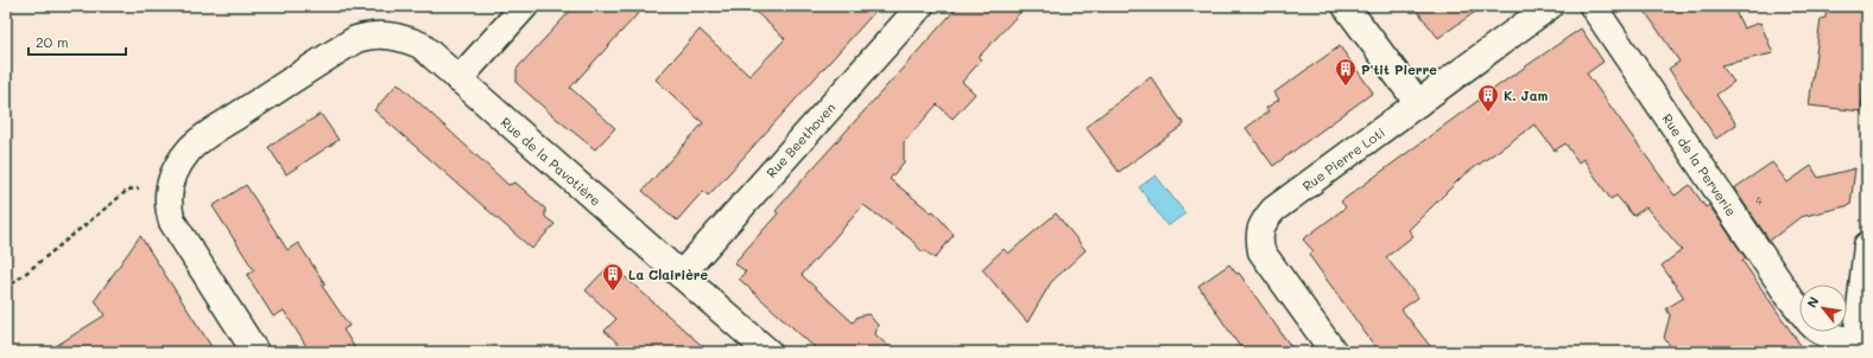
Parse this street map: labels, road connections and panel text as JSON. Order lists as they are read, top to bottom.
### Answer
{
  "streets": {
    "street": [
      "Rue Beethoven",
      "Rue Pierre Loti",
      "Rue de la Pavotière",
      "Rue de la Perverie"
    ]
  },
  "crossings": [
    ["Rue Beethoven", "Rue de la Pavotière"]
  ],
  "places": {
    "building": ["P'tit Pierre", "K. Jam", "La Clairière"]
  },
  "house_numbers": ["4"],
  "scale_bar": "20 m",
  "north": "top left"
}
